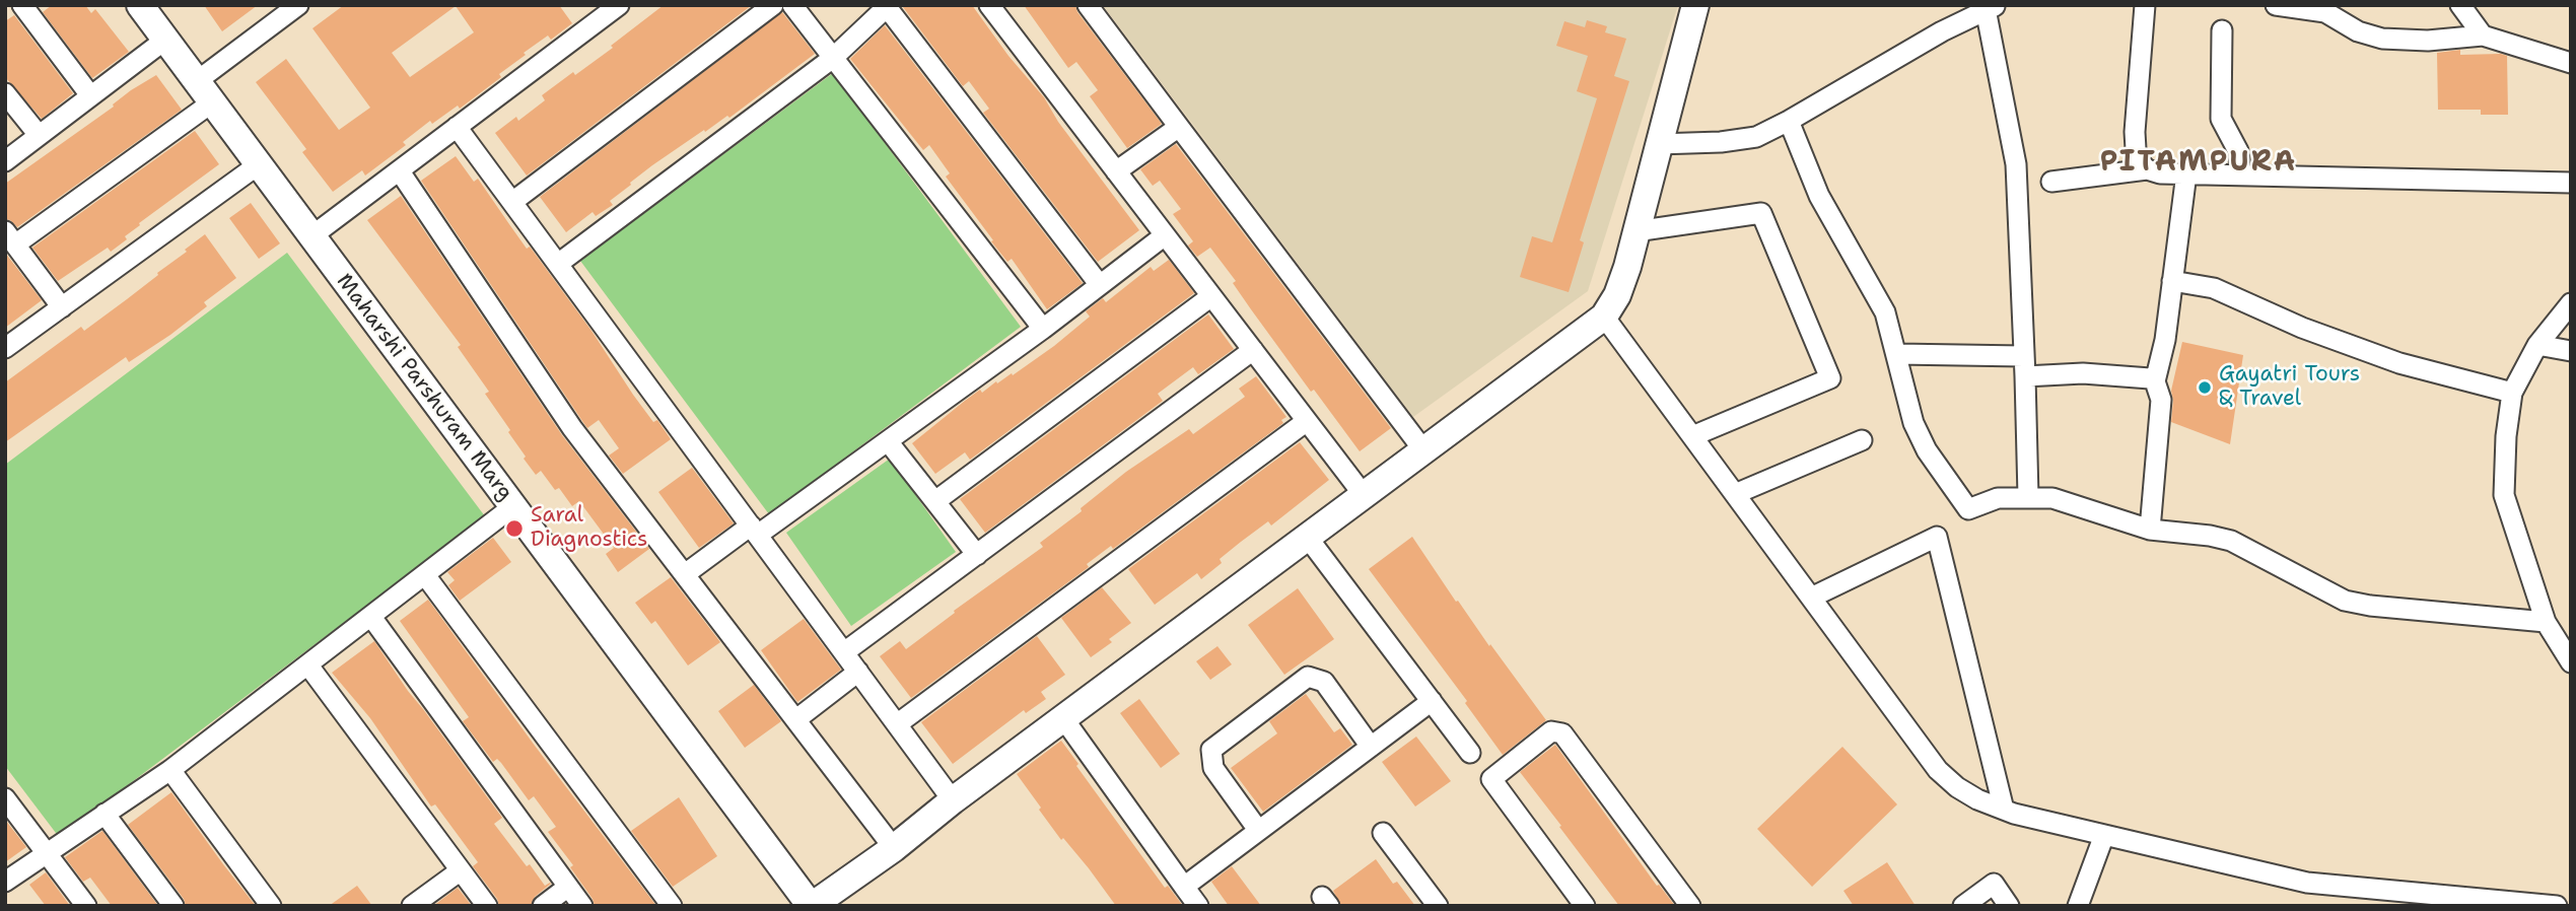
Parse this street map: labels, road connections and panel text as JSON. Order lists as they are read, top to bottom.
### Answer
{
  "streets": {
    "street": ["Maharshi Parshuram Marg"]
  },
  "districts": ["PITAMPURA"],
  "places": ["Gayatri Tours & Travel", "Saral Diagnostics"]
}
